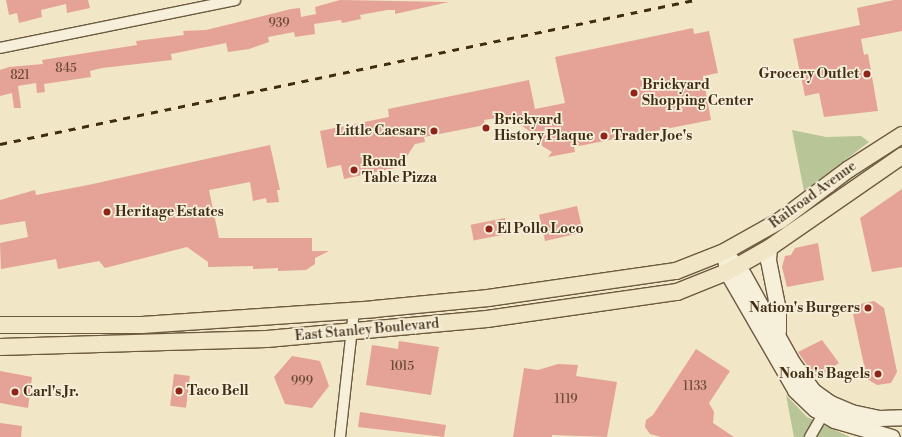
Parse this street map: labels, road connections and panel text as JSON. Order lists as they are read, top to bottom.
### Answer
{
  "streets": {
    "main road": ["Railroad Avenue", "East Stanley Boulevard"]
  },
  "crossings": [
    ["Railroad Avenue", "East Stanley Boulevard"]
  ],
  "places": [
    "Grocery Outlet",
    "Brickyard Shopping Center",
    "Brickyard History Plaque",
    "Little Caesars",
    "Trader Joe's",
    "Round Table Pizza",
    "Heritage Estates",
    "El Pollo Loco",
    "Nation's Burgers",
    "Noah's Bagels",
    "Taco Bell",
    "Carl's Jr."
  ],
  "house_numbers": [
    "939",
    "845",
    "821",
    "1015",
    "999",
    "1133",
    "1119"
  ]
}
